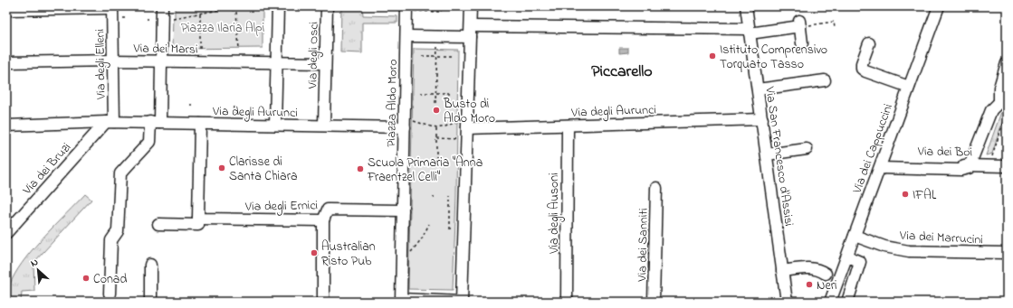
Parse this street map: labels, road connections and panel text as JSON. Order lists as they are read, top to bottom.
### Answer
{
  "streets": {
    "street": [
      "Via dei Marsi",
      "Via degli Osci",
      "Via degli Elleni",
      "Piazza Aldo Moro",
      "Via degli Aurunci",
      "Via dei Cappuccini",
      "Via dei Boi",
      "Via San Francesco d'Assisi",
      "Via dei Bruzi",
      "Via degli Ernici",
      "Via degli Ausoni",
      "Via dei Marrucini",
      "Via dei Sanniti"
    ]
  },
  "crossings": [
    ["Via dei Marsi", "Via degli Osci"],
    ["Via dei Marsi", "Via degli Elleni"],
    ["Via degli Osci", "Via degli Aurunci"],
    ["Via degli Elleni", "Via degli Aurunci"],
    ["Via degli Elleni", "Via dei Bruzi"],
    ["Piazza Aldo Moro", "Via degli Aurunci"],
    ["Piazza Aldo Moro", "Via degli Ernici"],
    ["Via degli Aurunci", "Via San Francesco d'Assisi"],
    ["Via degli Aurunci", "Via dei Bruzi"],
    ["Via degli Aurunci", "Via degli Ausoni"],
    ["Via dei Cappuccini", "Via dei Boi"],
    ["Via dei Cappuccini", "Via dei Marrucini"]
  ],
  "districts": ["Piccarello"],
  "parks": ["Piazza Ilaria Alpi"],
  "places": [
    "Istituto Comprensivo Torquato Tasso",
    "Busto di Aldo Moro",
    "Clarisse di Santa Chiara",
    "Scuola Primaria \"Anna Fraentzel Celli\"",
    "IFAL",
    "Australian Risto Pub",
    "Conad",
    "Neri"
  ],
  "north": "top left"
}
